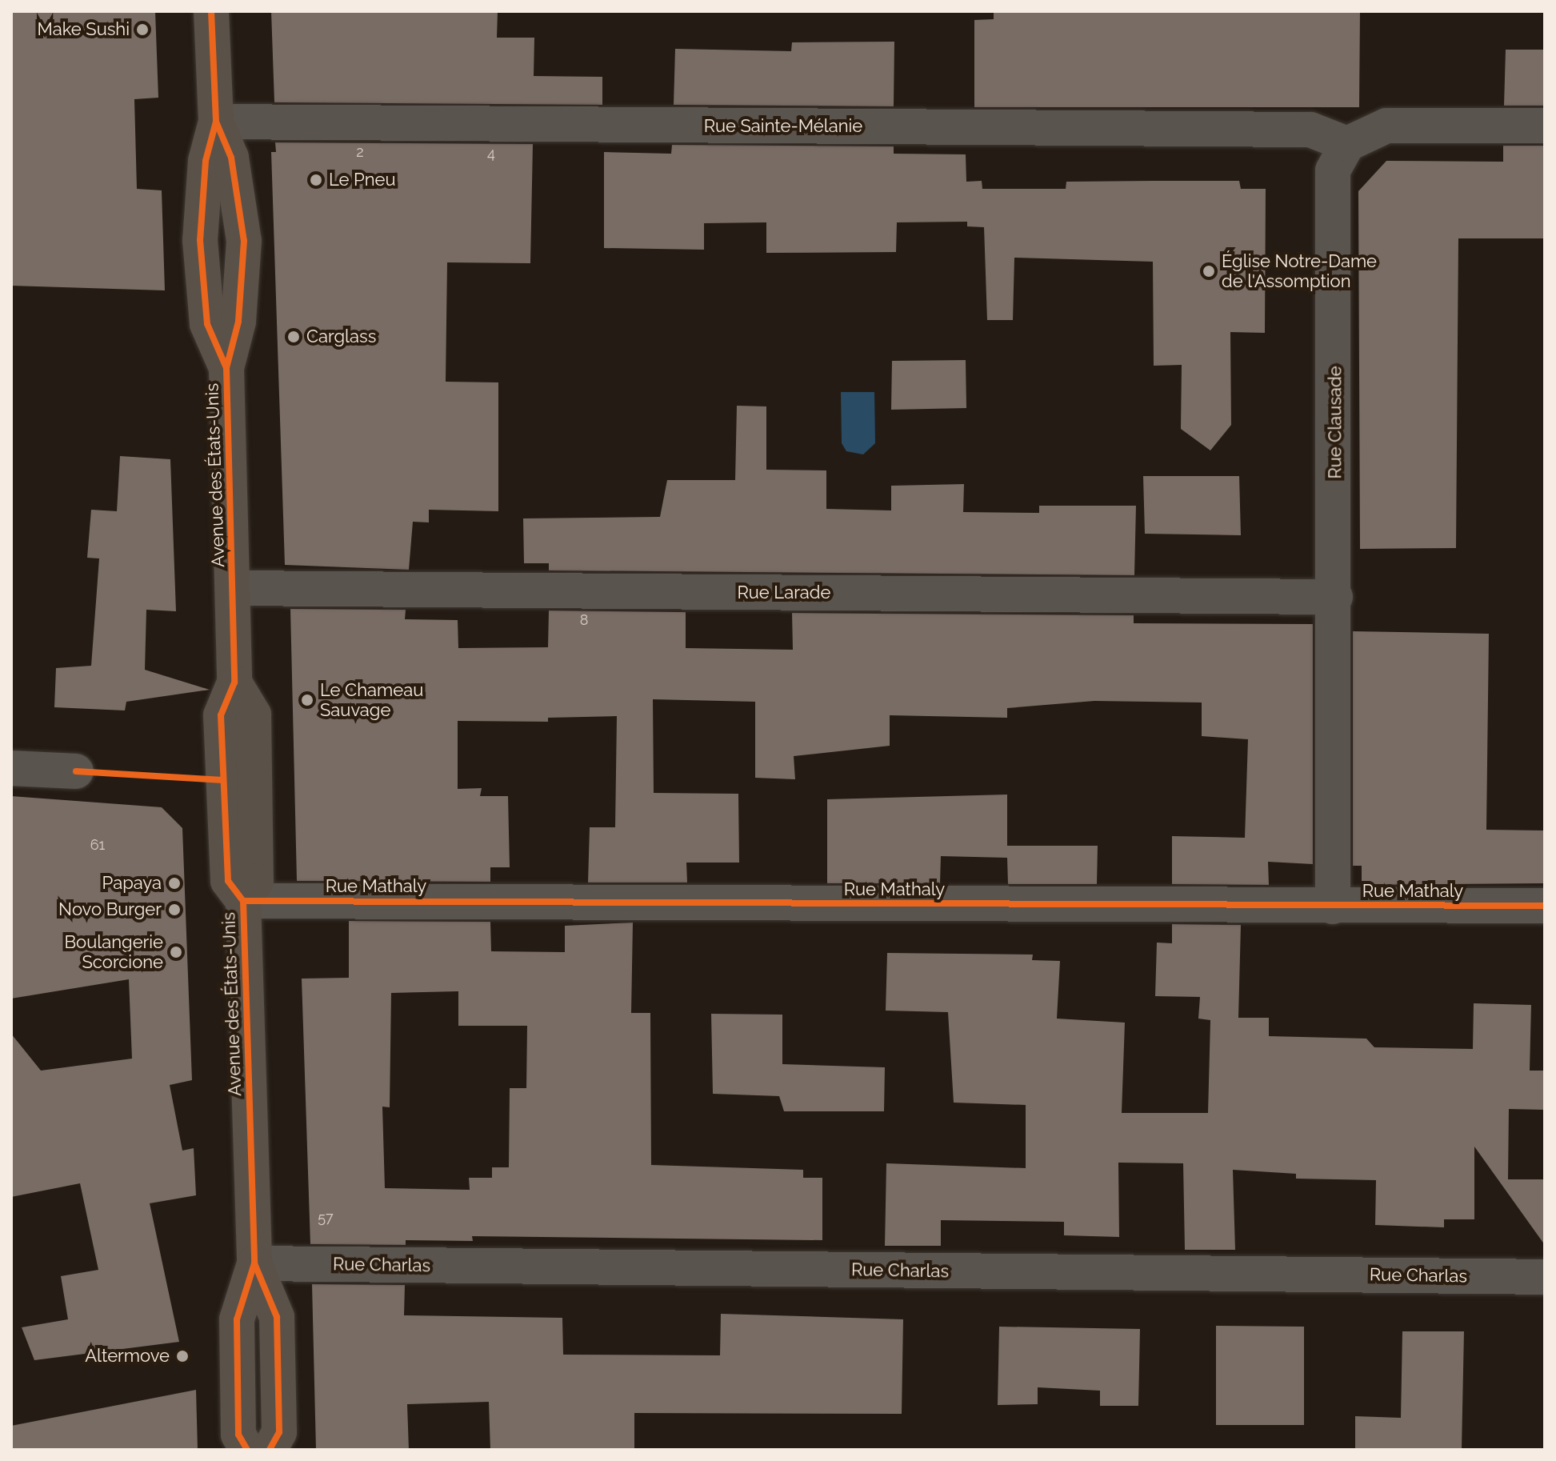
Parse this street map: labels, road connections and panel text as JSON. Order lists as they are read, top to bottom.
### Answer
{
  "streets": {
    "main road": ["Avenue des États-Unis"],
    "street": [
      "Rue Sainte-Mélanie",
      "Rue Clausade",
      "Rue Larade",
      "Rue Mathaly",
      "Rue Charlas"
    ]
  },
  "crossings": [
    ["Rue Sainte-Mélanie", "Rue Clausade"],
    ["Rue Sainte-Mélanie", "Avenue des États-Unis"],
    ["Rue Clausade", "Rue Larade"],
    ["Rue Clausade", "Rue Mathaly"],
    ["Avenue des États-Unis", "Rue Larade"],
    ["Avenue des États-Unis", "Rue Mathaly"],
    ["Avenue des États-Unis", "Rue Charlas"]
  ],
  "places": [
    "Make Sushi",
    "Le Pneu",
    "Église Notre-Dame de l'Assomption",
    "Carglass",
    "Le Chameau Sauvage",
    "Papaya",
    "Novo Burger",
    "Boulangerie Scorcione",
    "Altermove"
  ],
  "house_numbers": [
    "2",
    "4",
    "8",
    "61",
    "57"
  ]
}
